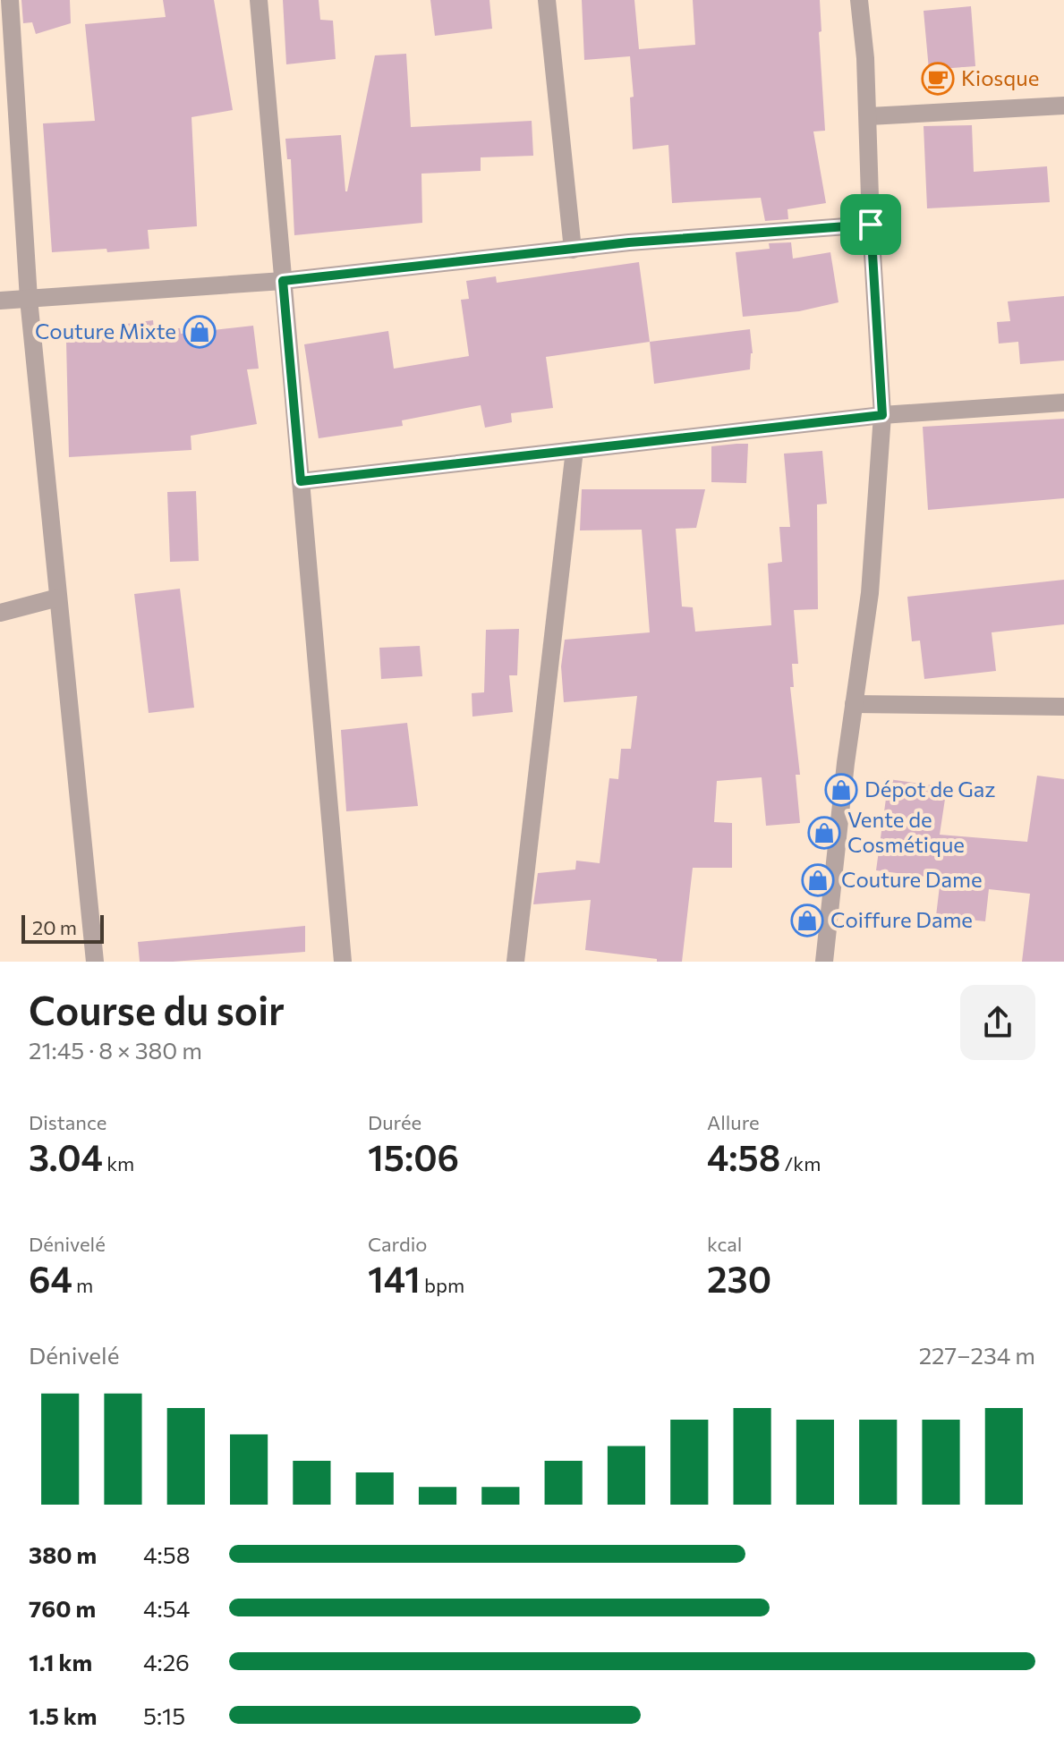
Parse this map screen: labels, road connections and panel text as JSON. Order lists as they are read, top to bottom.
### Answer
{
  "places": {
    "cafe": ["Kiosque"],
    "shop": [
      "Couture Mixte",
      "Dépot de Gaz",
      "Vente de Cosmétique",
      "Couture Dame",
      "Coiffure Dame"
    ]
  },
  "scale_bar": "20 m",
  "page": {
    "scale": "20 m",
    "heading": ["Course du soir", "21:45 · 8 × 380 m"],
    "stats": [
      ["Distance", "3.04 km"],
      ["Durée", "15:06"],
      ["Allure", "4:58 /km"],
      ["Dénivelé", "64 m"],
      ["Cardio", "141 bpm"],
      ["kcal", "230"]
    ],
    "chart": ["Dénivelé", "227–234 m"],
    "list": [
      {
        "name": "380 m",
        "note": "4:58"
      },
      {
        "name": "760 m",
        "note": "4:54"
      },
      {
        "name": "1.1 km",
        "note": "4:26"
      },
      {
        "name": "1.5 km",
        "note": "5:15"
      }
    ]
  }
}
